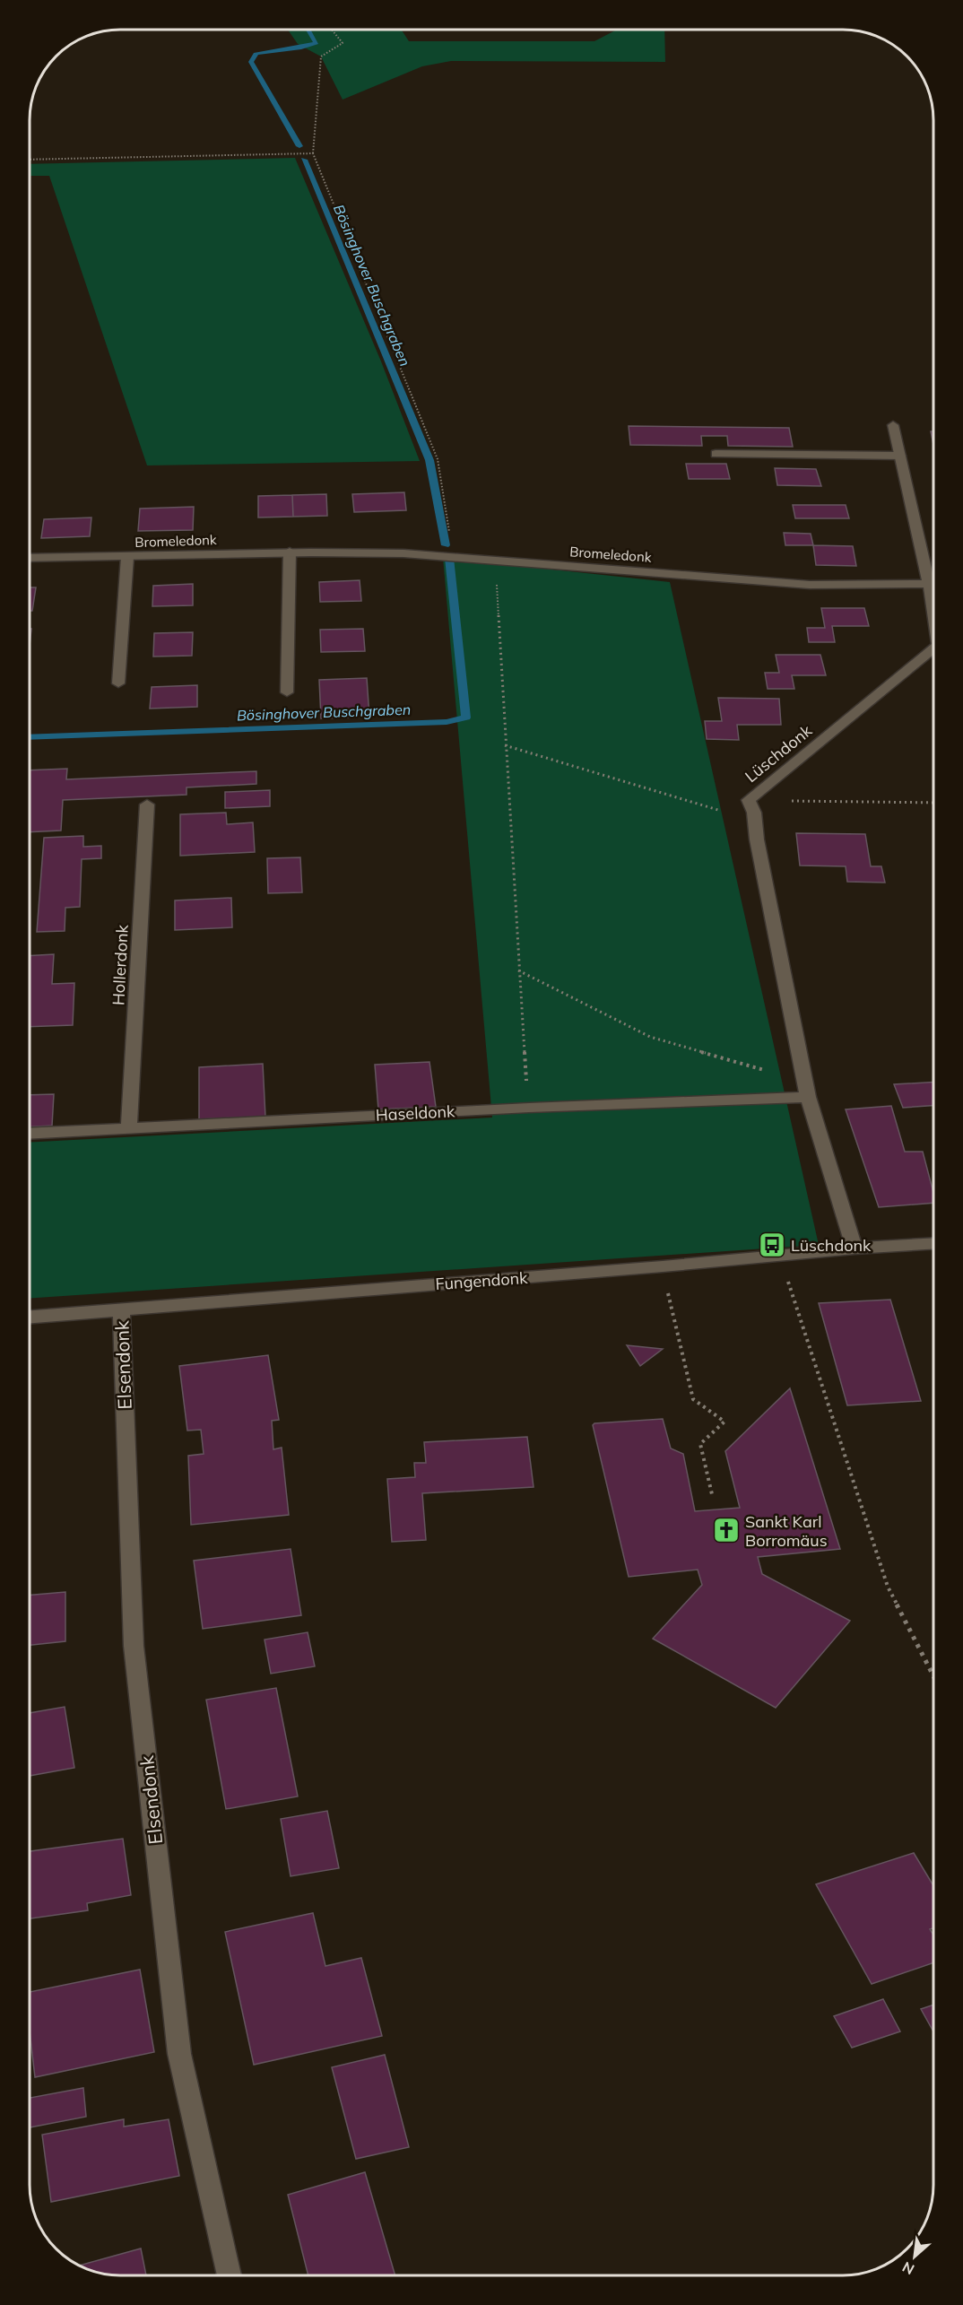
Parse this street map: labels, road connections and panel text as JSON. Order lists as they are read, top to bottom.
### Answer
{
  "streets": {
    "street": [
      "Bromeledonk",
      "Lüschdonk",
      "Hollerdonk",
      "Haseldonk",
      "Fungendonk",
      "Elsendonk"
    ]
  },
  "crossings": [
    ["Bromeledonk", "Lüschdonk"],
    ["Lüschdonk", "Haseldonk"],
    ["Lüschdonk", "Fungendonk"],
    ["Hollerdonk", "Haseldonk"],
    ["Fungendonk", "Elsendonk"]
  ],
  "water": ["Bösinghover Buschgraben"],
  "places": {
    "bus stop": ["Lüschdonk"],
    "church": ["Sankt Karl Borromäus"]
  },
  "north": "bottom left"
}
